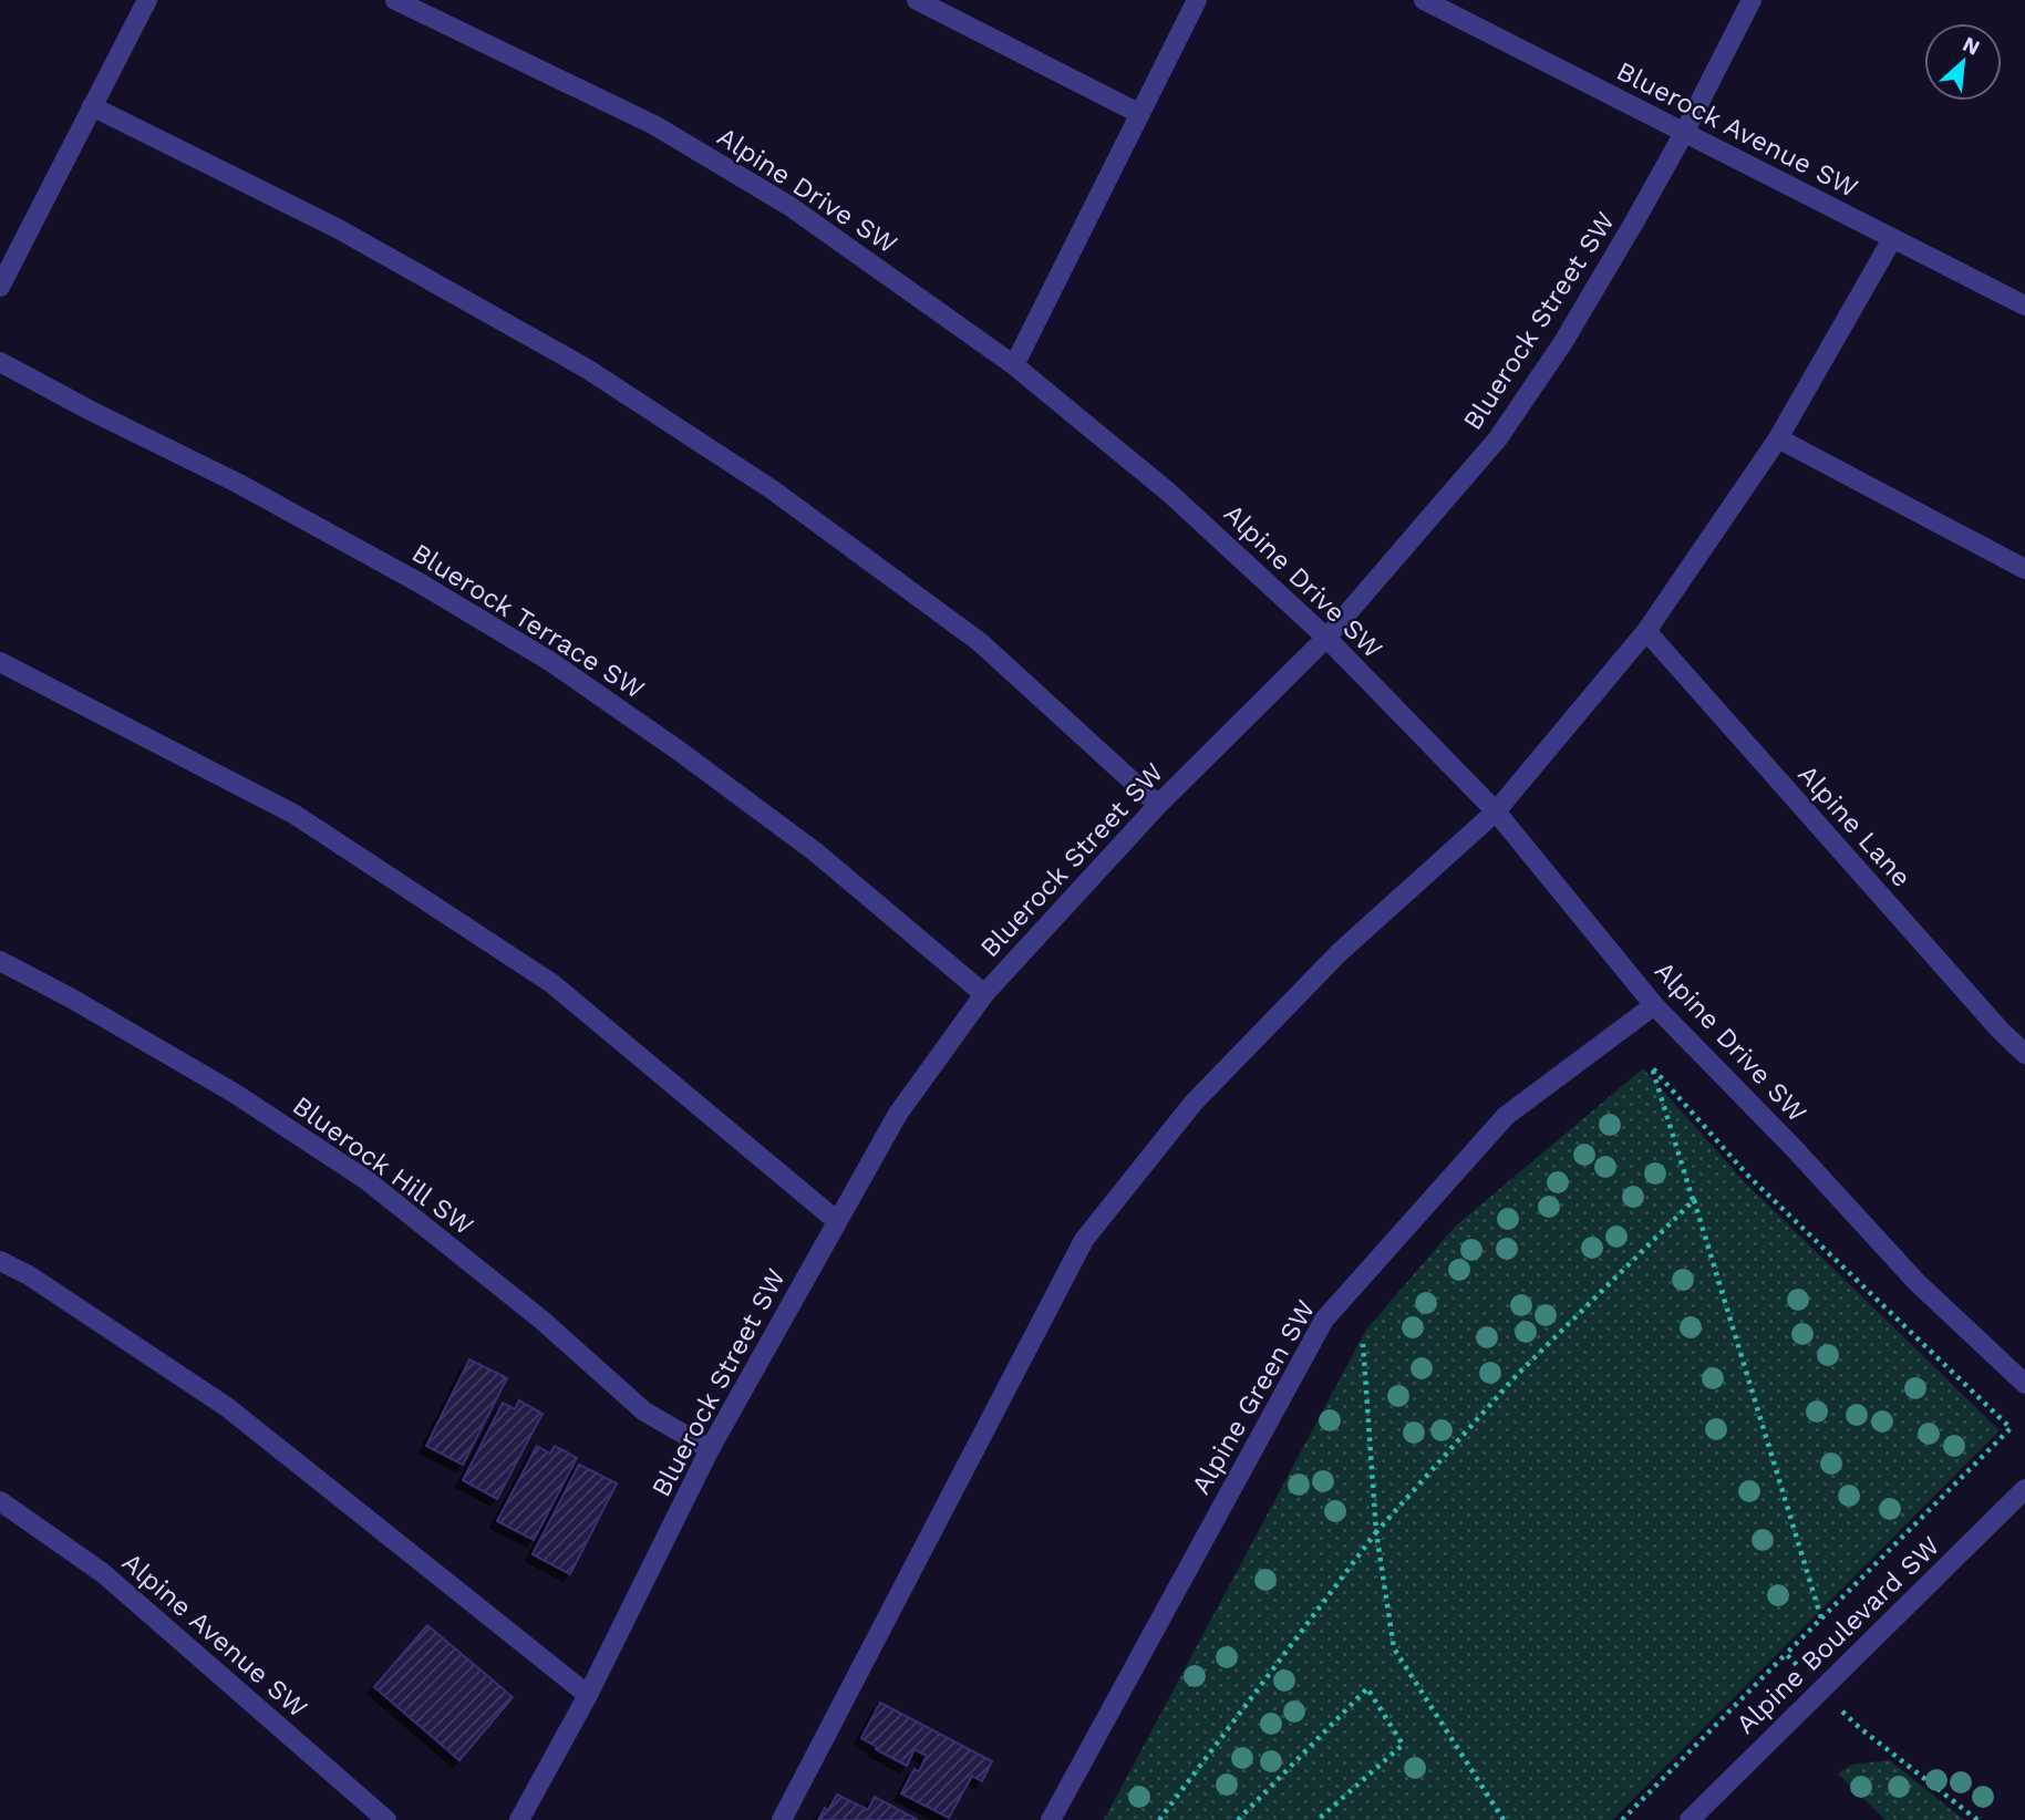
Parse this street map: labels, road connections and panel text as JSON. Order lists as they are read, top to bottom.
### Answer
{
  "streets": {
    "street": [
      "Bluerock Avenue SW",
      "Alpine Drive SW",
      "Bluerock Street SW",
      "Bluerock Terrace SW",
      "Alpine Lane",
      "Bluerock Hill SW",
      "Alpine Green SW",
      "Alpine Avenue SW",
      "Alpine Boulevard SW"
    ]
  },
  "crossings": [
    ["Bluerock Avenue SW", "Bluerock Street SW"],
    ["Alpine Drive SW", "Bluerock Street SW"],
    ["Alpine Drive SW", "Alpine Green SW"],
    ["Bluerock Street SW", "Bluerock Terrace SW"],
    ["Bluerock Street SW", "Bluerock Hill SW"]
  ],
  "north": "top right"
}
